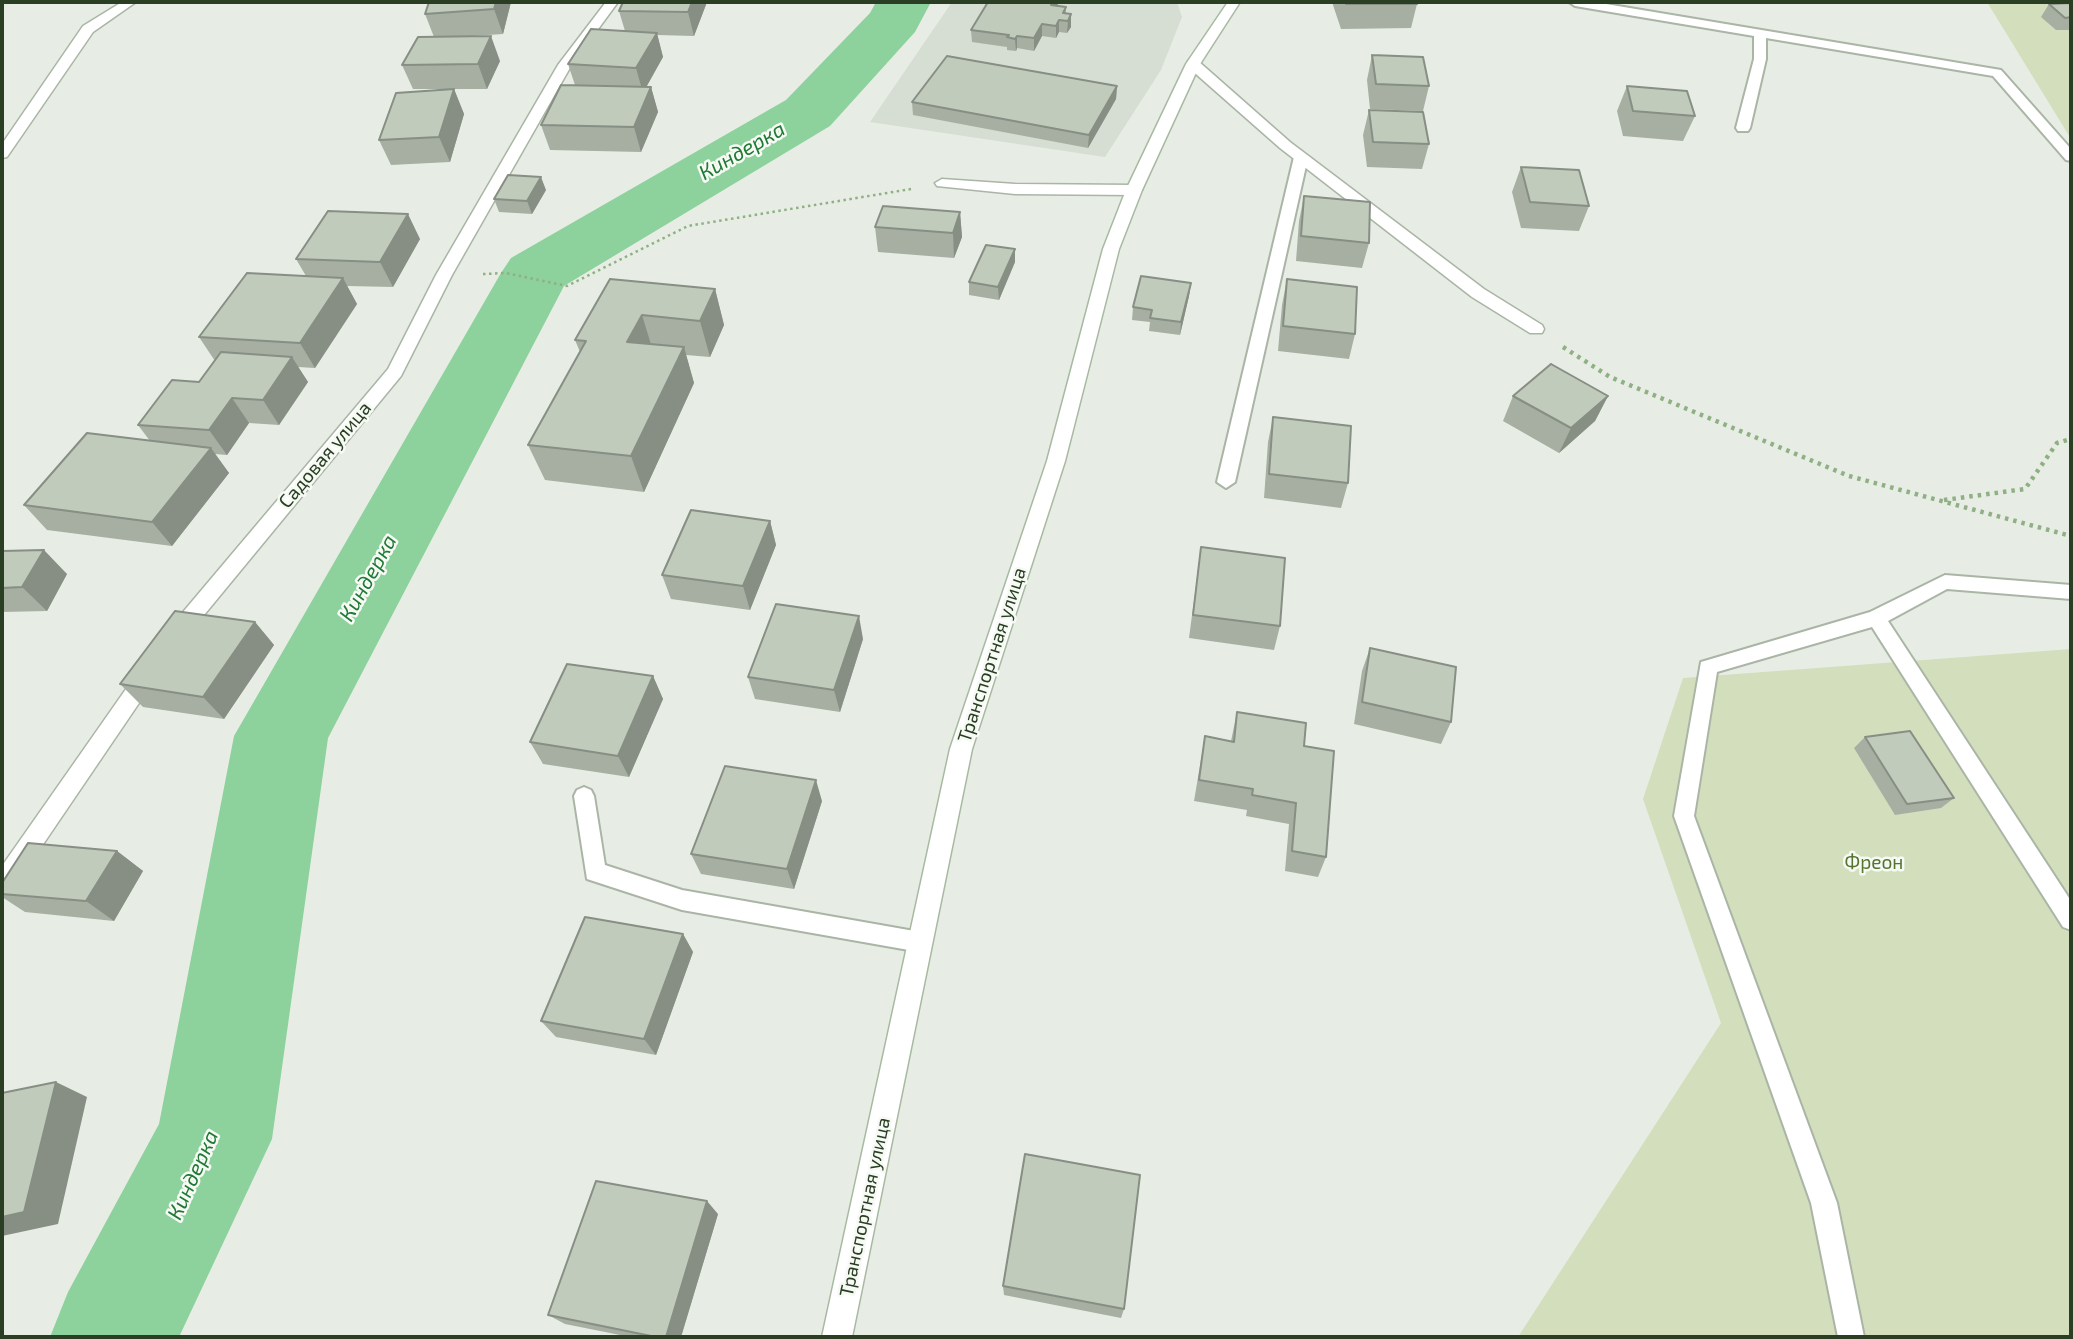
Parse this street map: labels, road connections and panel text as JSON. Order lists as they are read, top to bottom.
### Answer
{
  "streets": {
    "street": ["Садовая улица", "Транспортная улица"]
  },
  "water": ["Киндерка"],
  "parks": ["Фреон"]
}
